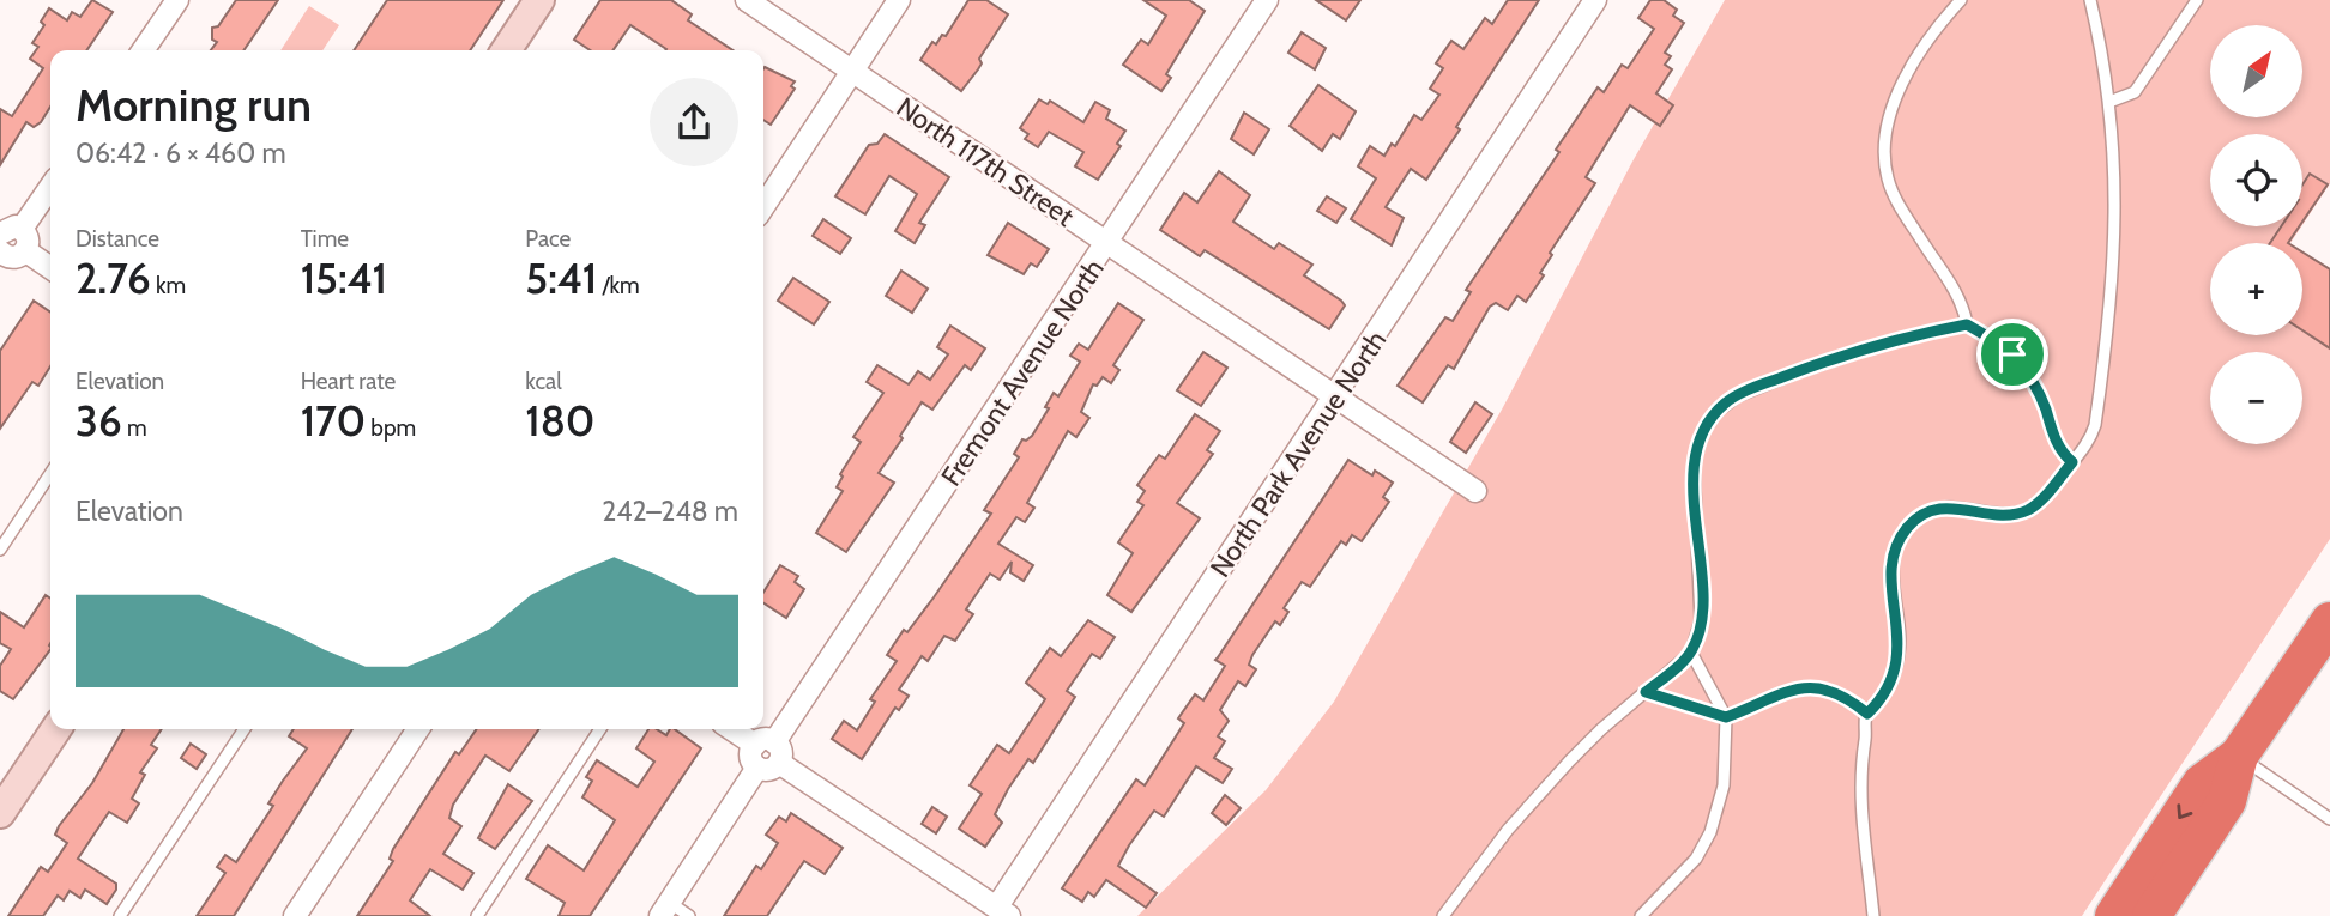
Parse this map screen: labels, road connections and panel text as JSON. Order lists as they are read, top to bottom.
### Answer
{
  "streets": {
    "street": ["North 117th Street", "Fremont Avenue North", "North Park Avenue North"]
  },
  "crossings": [
    ["North 117th Street", "Fremont Avenue North"],
    ["North 117th Street", "North Park Avenue North"]
  ],
  "north": "top right",
  "page": {
    "map_buttons": ["+", "−"],
    "heading": ["Morning run", "06:42 · 6 × 460 m"],
    "stats": [
      ["Distance", "2.76 km"],
      ["Time", "15:41"],
      ["Pace", "5:41 /km"],
      ["Elevation", "36 m"],
      ["Heart rate", "170 bpm"],
      ["kcal", "180"]
    ],
    "chart": ["Elevation", "242–248 m"]
  }
}
